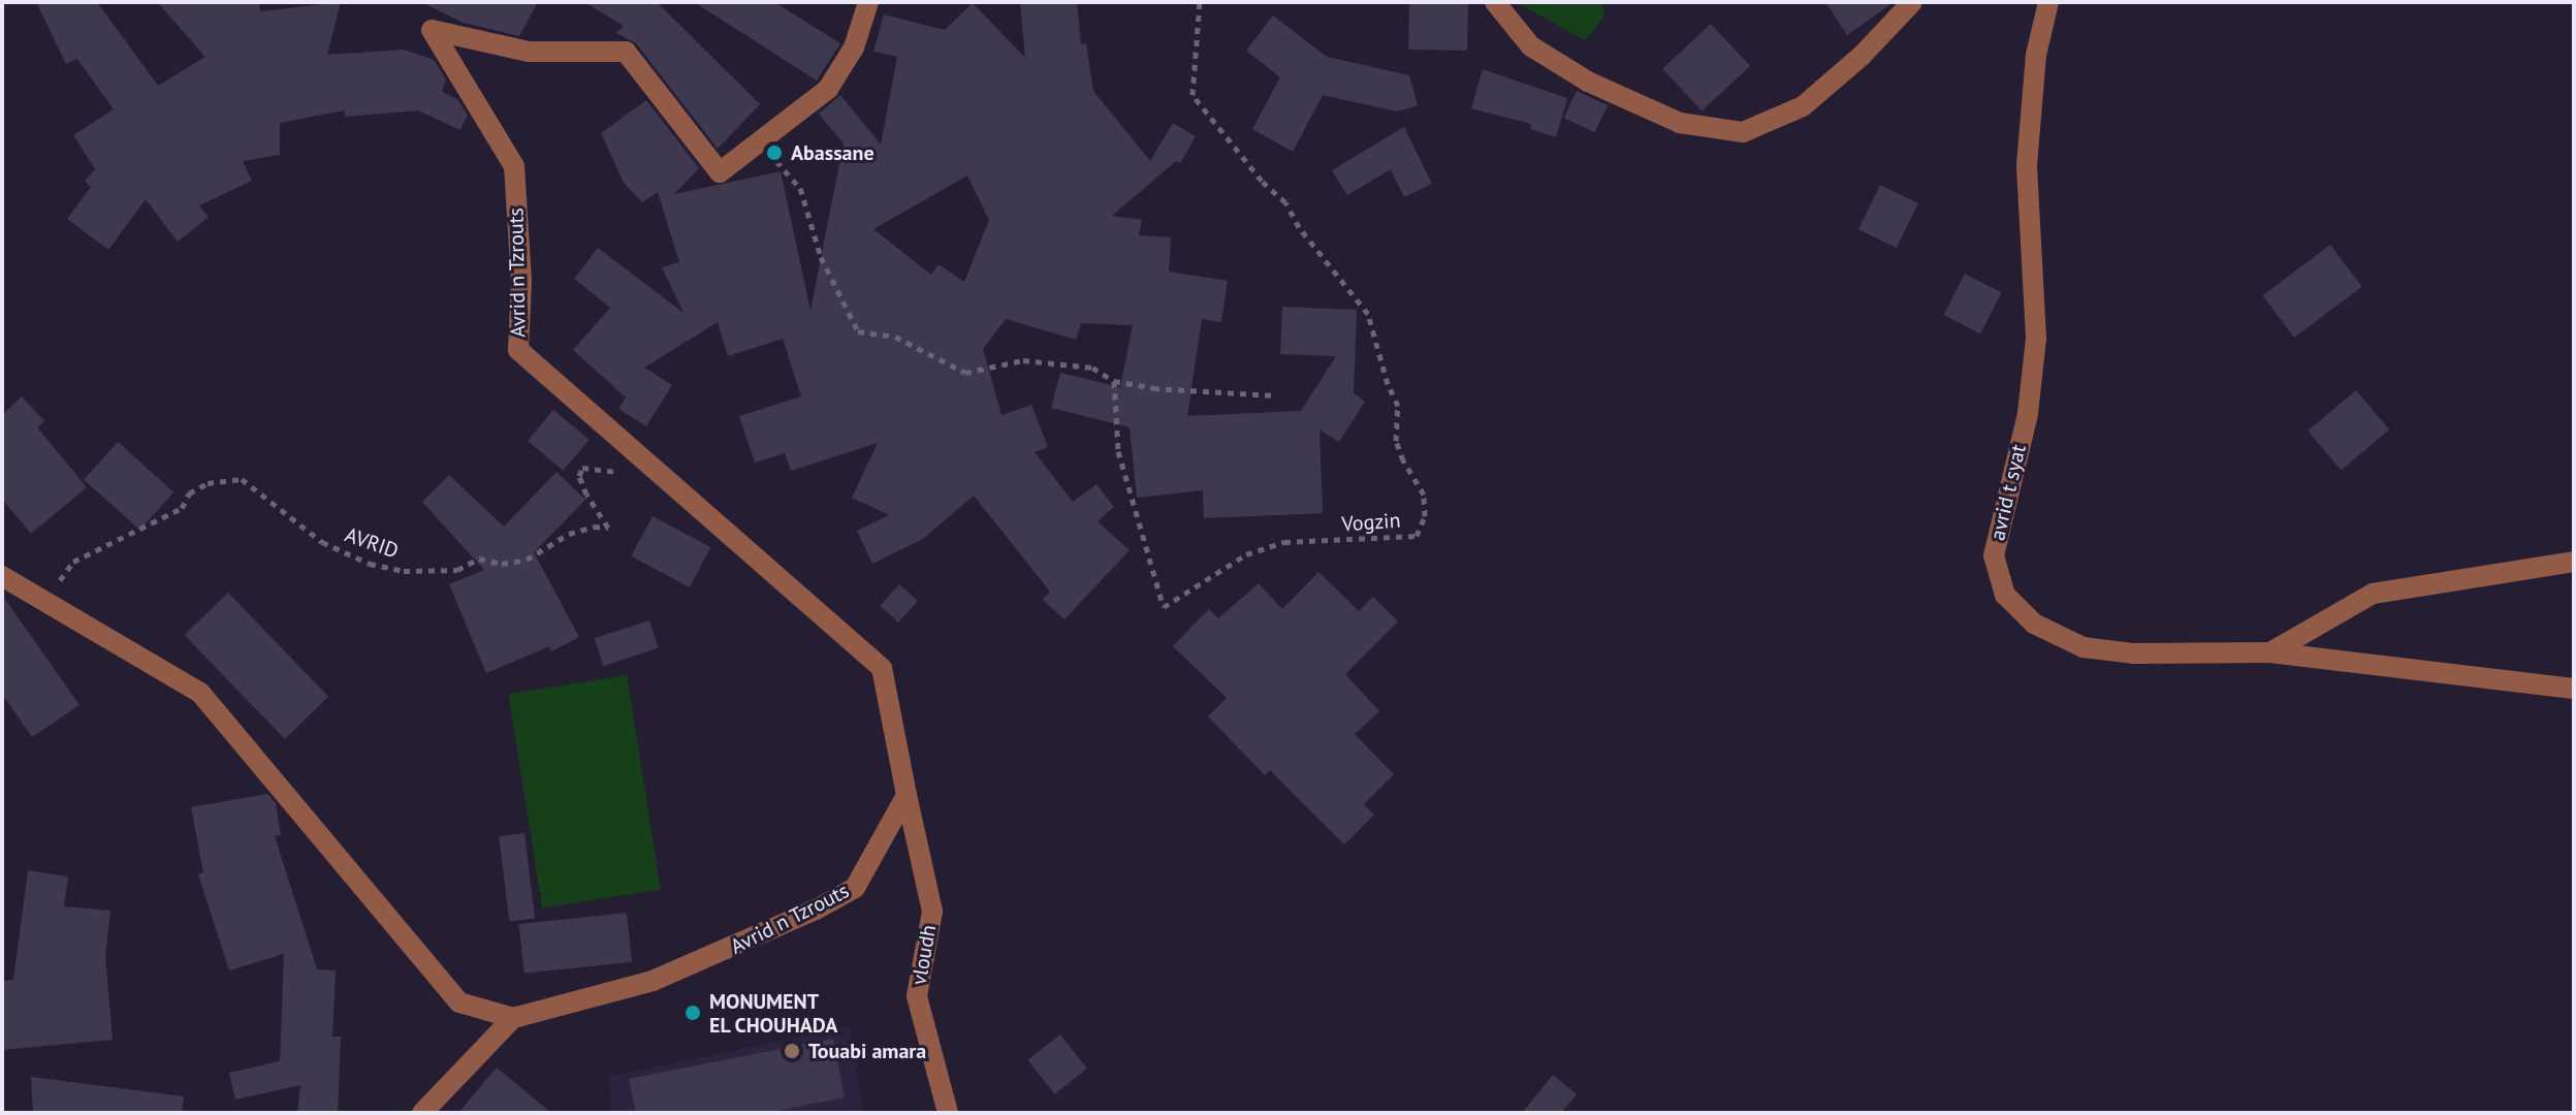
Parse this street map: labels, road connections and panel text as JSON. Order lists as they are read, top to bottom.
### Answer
{
  "streets": {
    "street": ["Avrid n Tzrouts", "avrid t syat", "vloudh"],
    "path": ["Vogzin", "AVRID"]
  },
  "crossings": [
    ["Avrid n Tzrouts", "AVRID"],
    ["Avrid n Tzrouts", "vloudh"]
  ],
  "places": ["Abassane", "MONUMENT EL CHOUHADA", "Touabi amara"]
}
